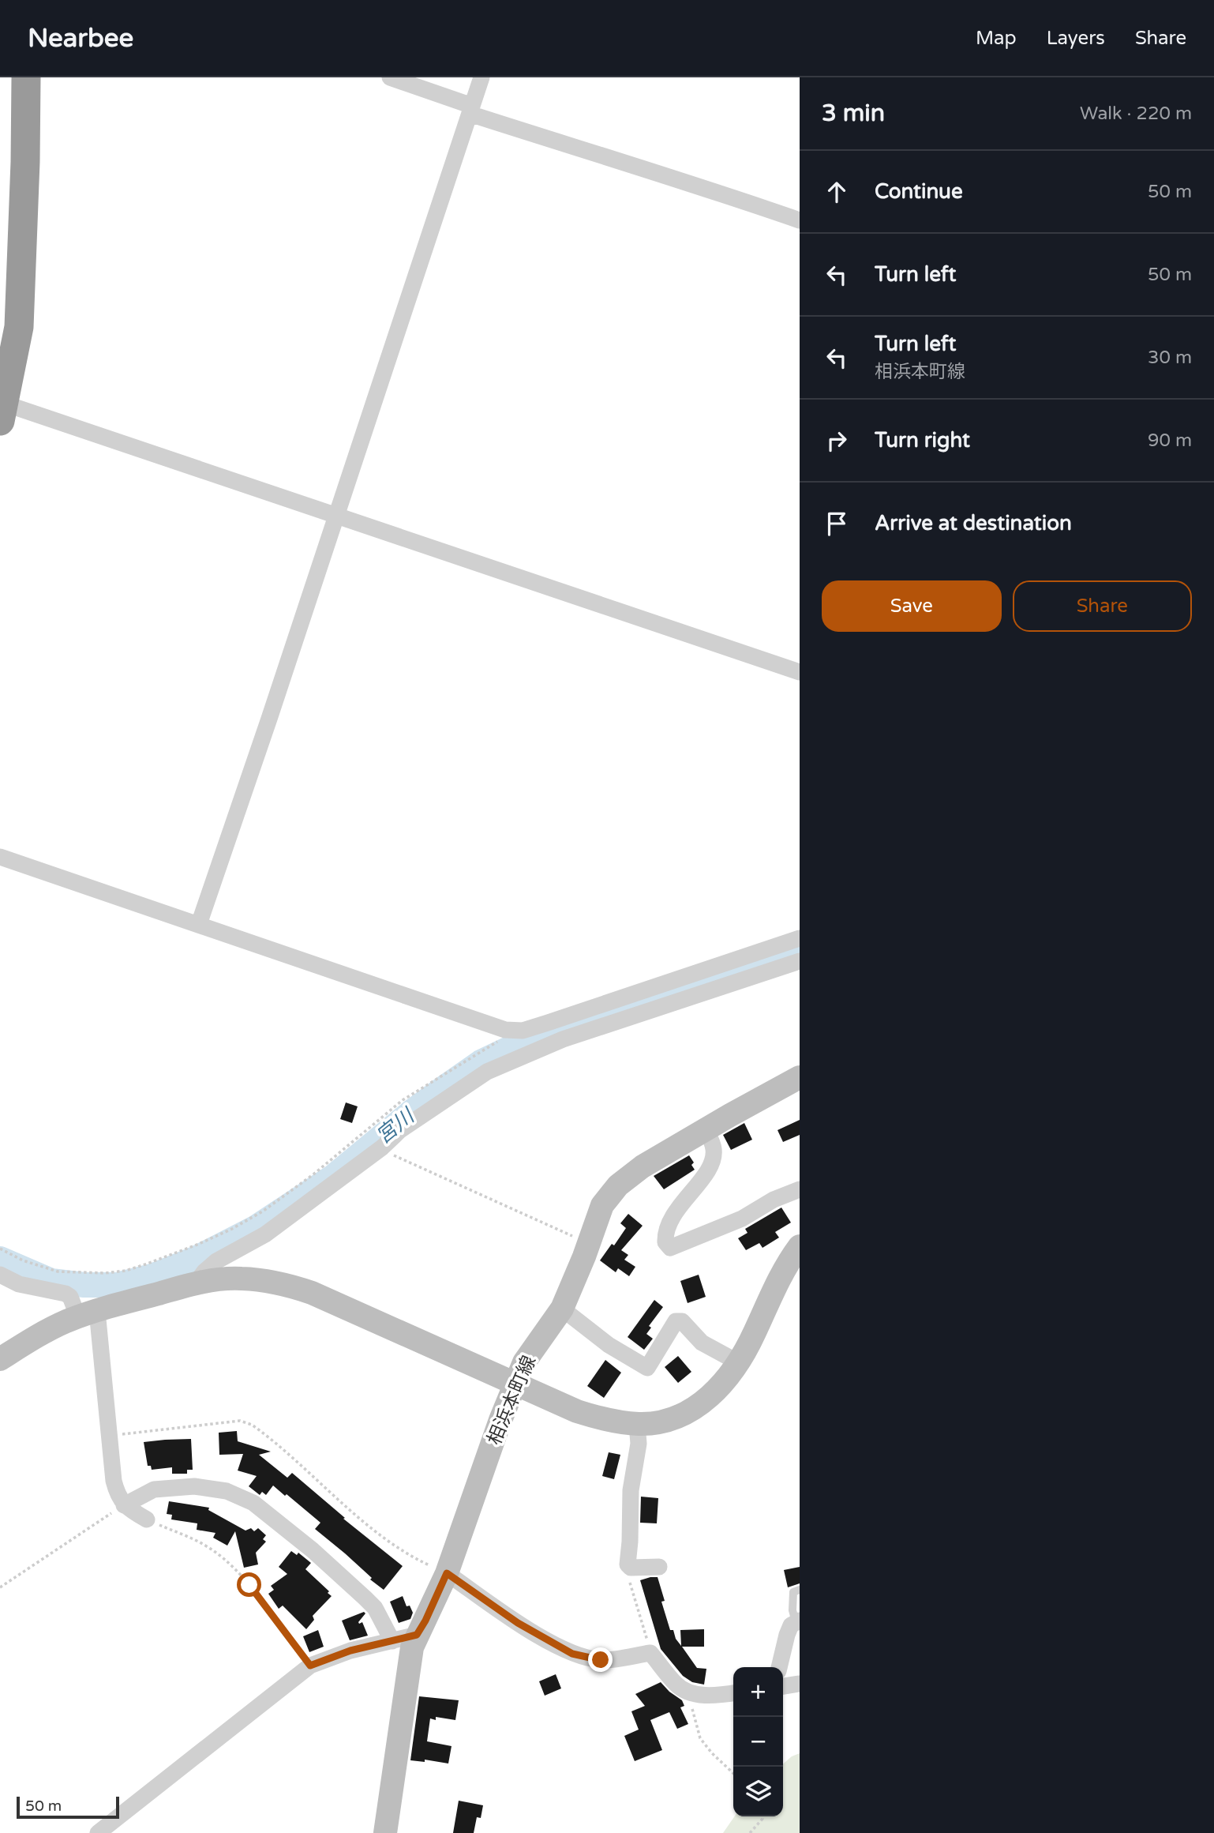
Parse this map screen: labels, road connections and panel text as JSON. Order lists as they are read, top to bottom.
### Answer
{
  "streets": {
    "street": ["相浜本町線"]
  },
  "water": ["宮川"],
  "scale_bar": "50 m",
  "page": {
    "header": "Nearbee",
    "nav": ["Map", "Layers", "Share"],
    "heading": ["3 min", "Walk · 220 m"],
    "list": [
      ["Continue", "50 m"],
      ["Turn left", "50 m"],
      ["Turn left", "相浜本町線", "30 m"],
      ["Turn right", "90 m"],
      "Arrive at destination"
    ],
    "buttons": ["Save", "Share"],
    "map_buttons": ["+", "−"],
    "scale": "50 m"
  }
}
